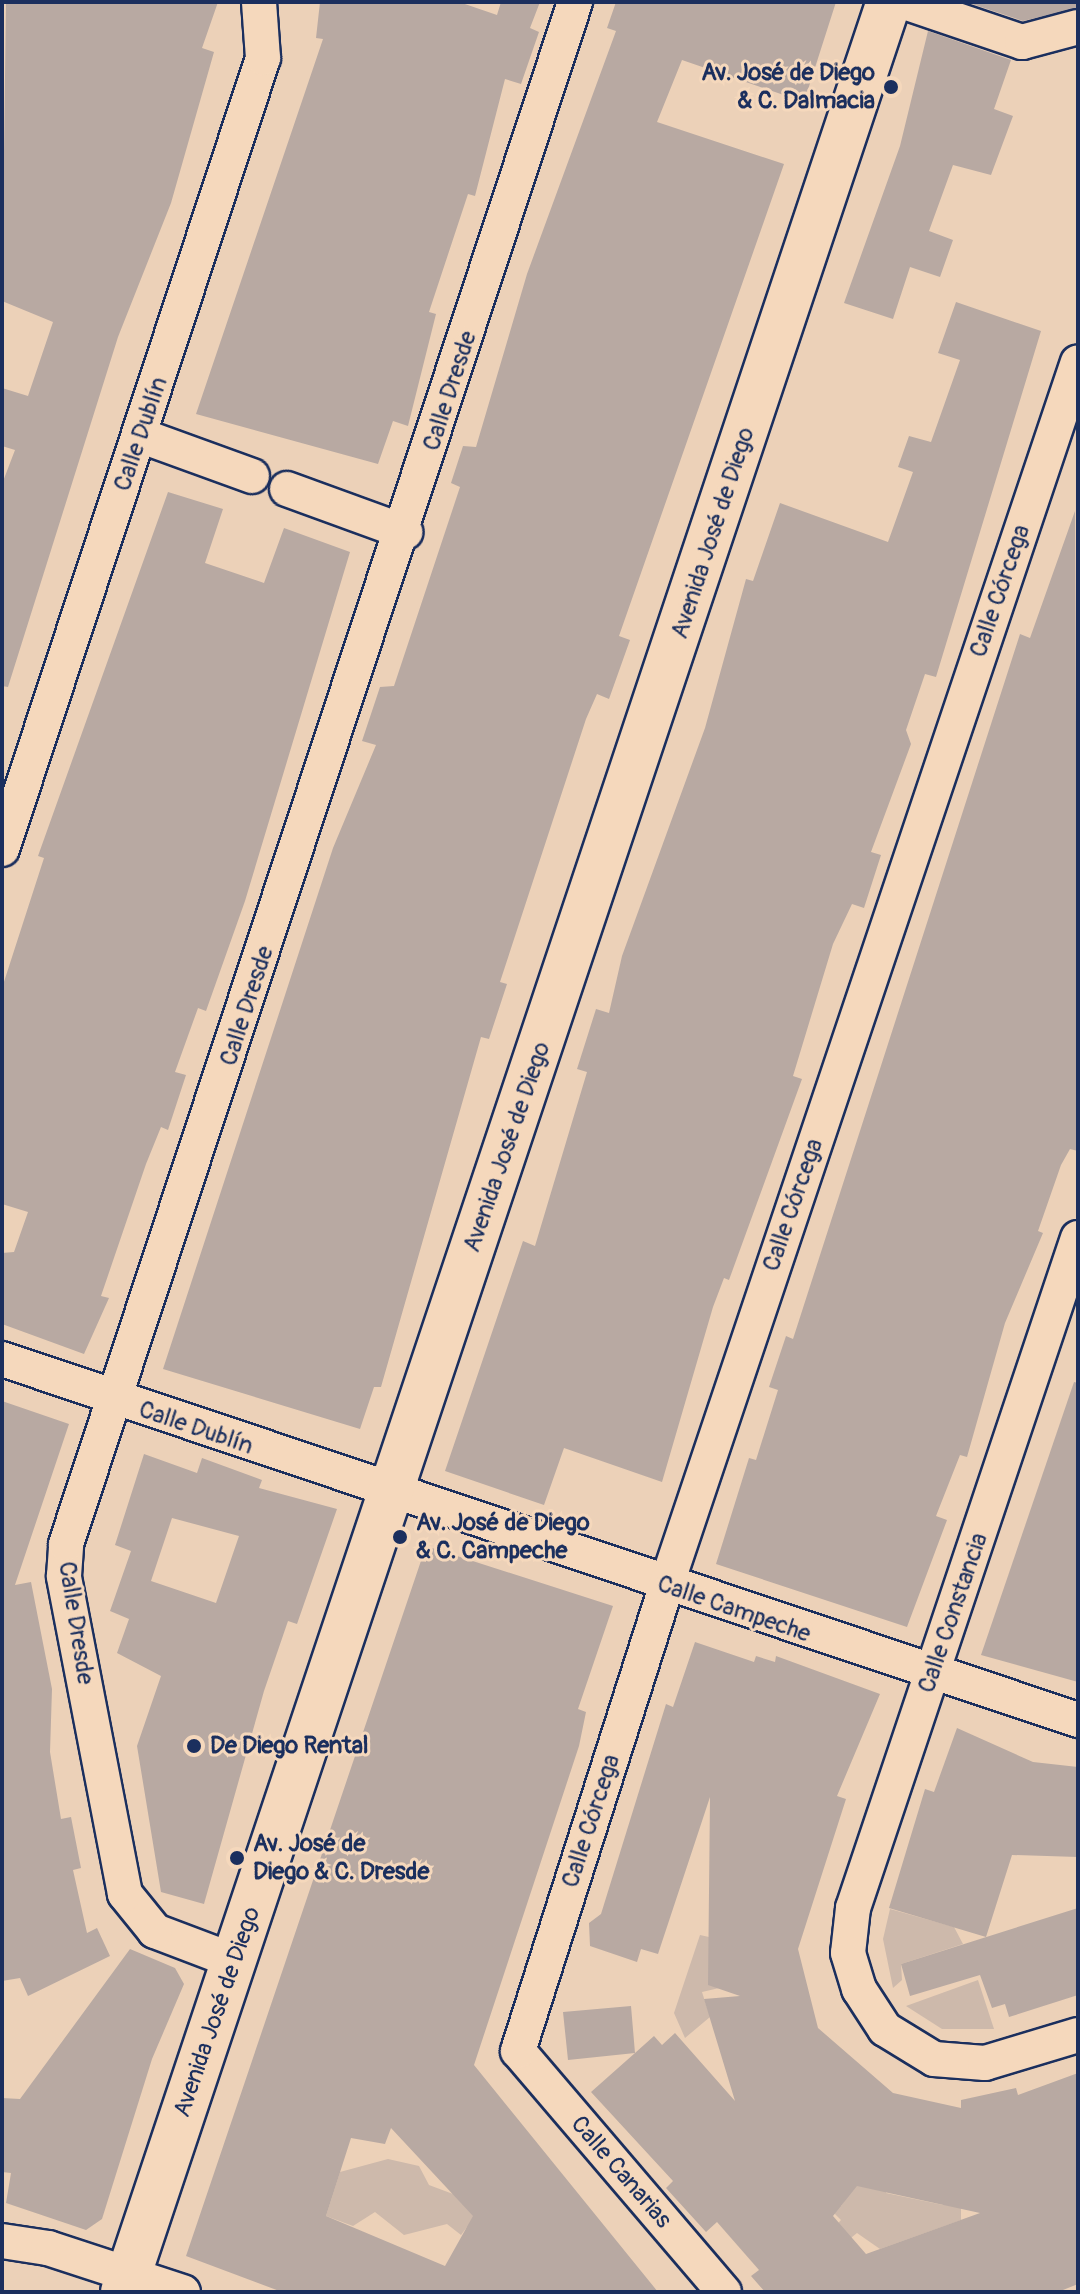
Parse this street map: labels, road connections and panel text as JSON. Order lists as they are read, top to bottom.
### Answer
{
  "streets": {
    "main road": ["Avenida José de Diego"],
    "street": [
      "Calle Dresde",
      "Calle Dublín",
      "Calle Córcega",
      "Calle Campeche",
      "Calle Constancia",
      "Calle Canarias"
    ]
  },
  "crossings": [
    ["Calle Dresde", "Calle Dublín"],
    ["Calle Dresde", "Avenida José de Diego"],
    ["Calle Dublín", "Avenida José de Diego"],
    ["Calle Dublín", "Calle Campeche"],
    ["Avenida José de Diego", "Calle Campeche"],
    ["Calle Córcega", "Calle Campeche"],
    ["Calle Córcega", "Calle Canarias"],
    ["Calle Campeche", "Calle Constancia"]
  ],
  "places": [
    "Av. José de Diego & C. Dalmacia",
    "Av. José de Diego & C. Campeche",
    "De Diego Rental",
    "Av. José de Diego & C. Dresde"
  ]
}
